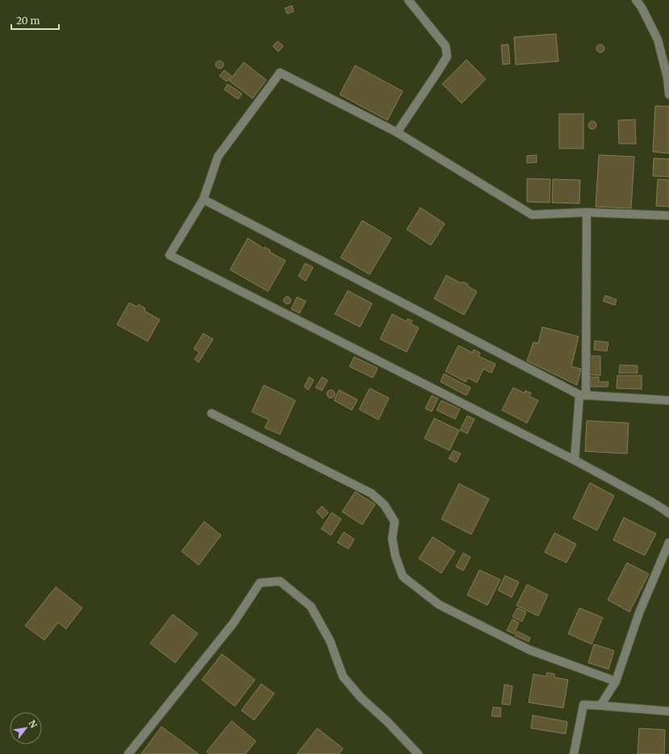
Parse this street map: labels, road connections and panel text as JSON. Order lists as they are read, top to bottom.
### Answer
{
  "scale_bar": "20 m",
  "north": "top right"
}
